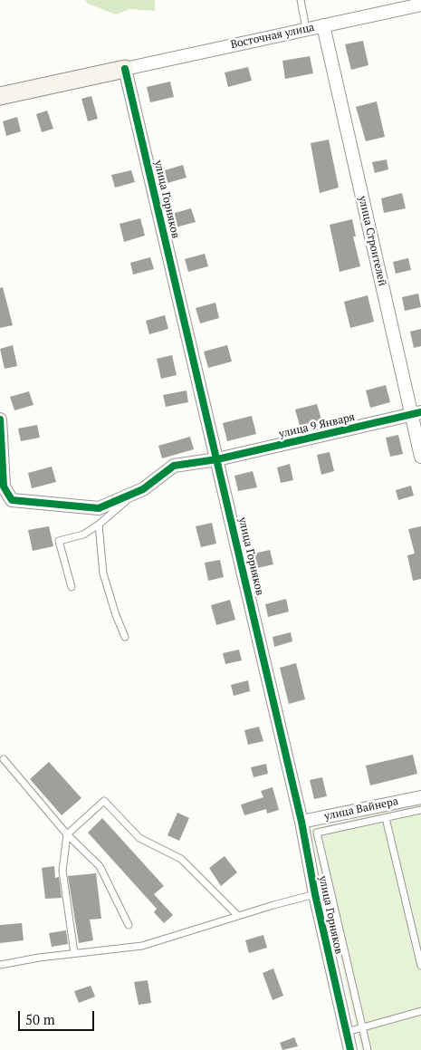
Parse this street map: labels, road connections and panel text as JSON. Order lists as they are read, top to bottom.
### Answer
{
  "streets": {
    "street": [
      "Восточная улица",
      "улица Горняков",
      "улица Строителей",
      "улица 9 Января",
      "улица Вайнера"
    ]
  },
  "crossings": [
    ["Восточная улица", "улица Горняков"],
    ["Восточная улица", "улица Строителей"],
    ["улица Горняков", "улица 9 Января"],
    ["улица Горняков", "улица Вайнера"],
    ["улица Строителей", "улица 9 Января"]
  ],
  "scale_bar": "50 m"
}
